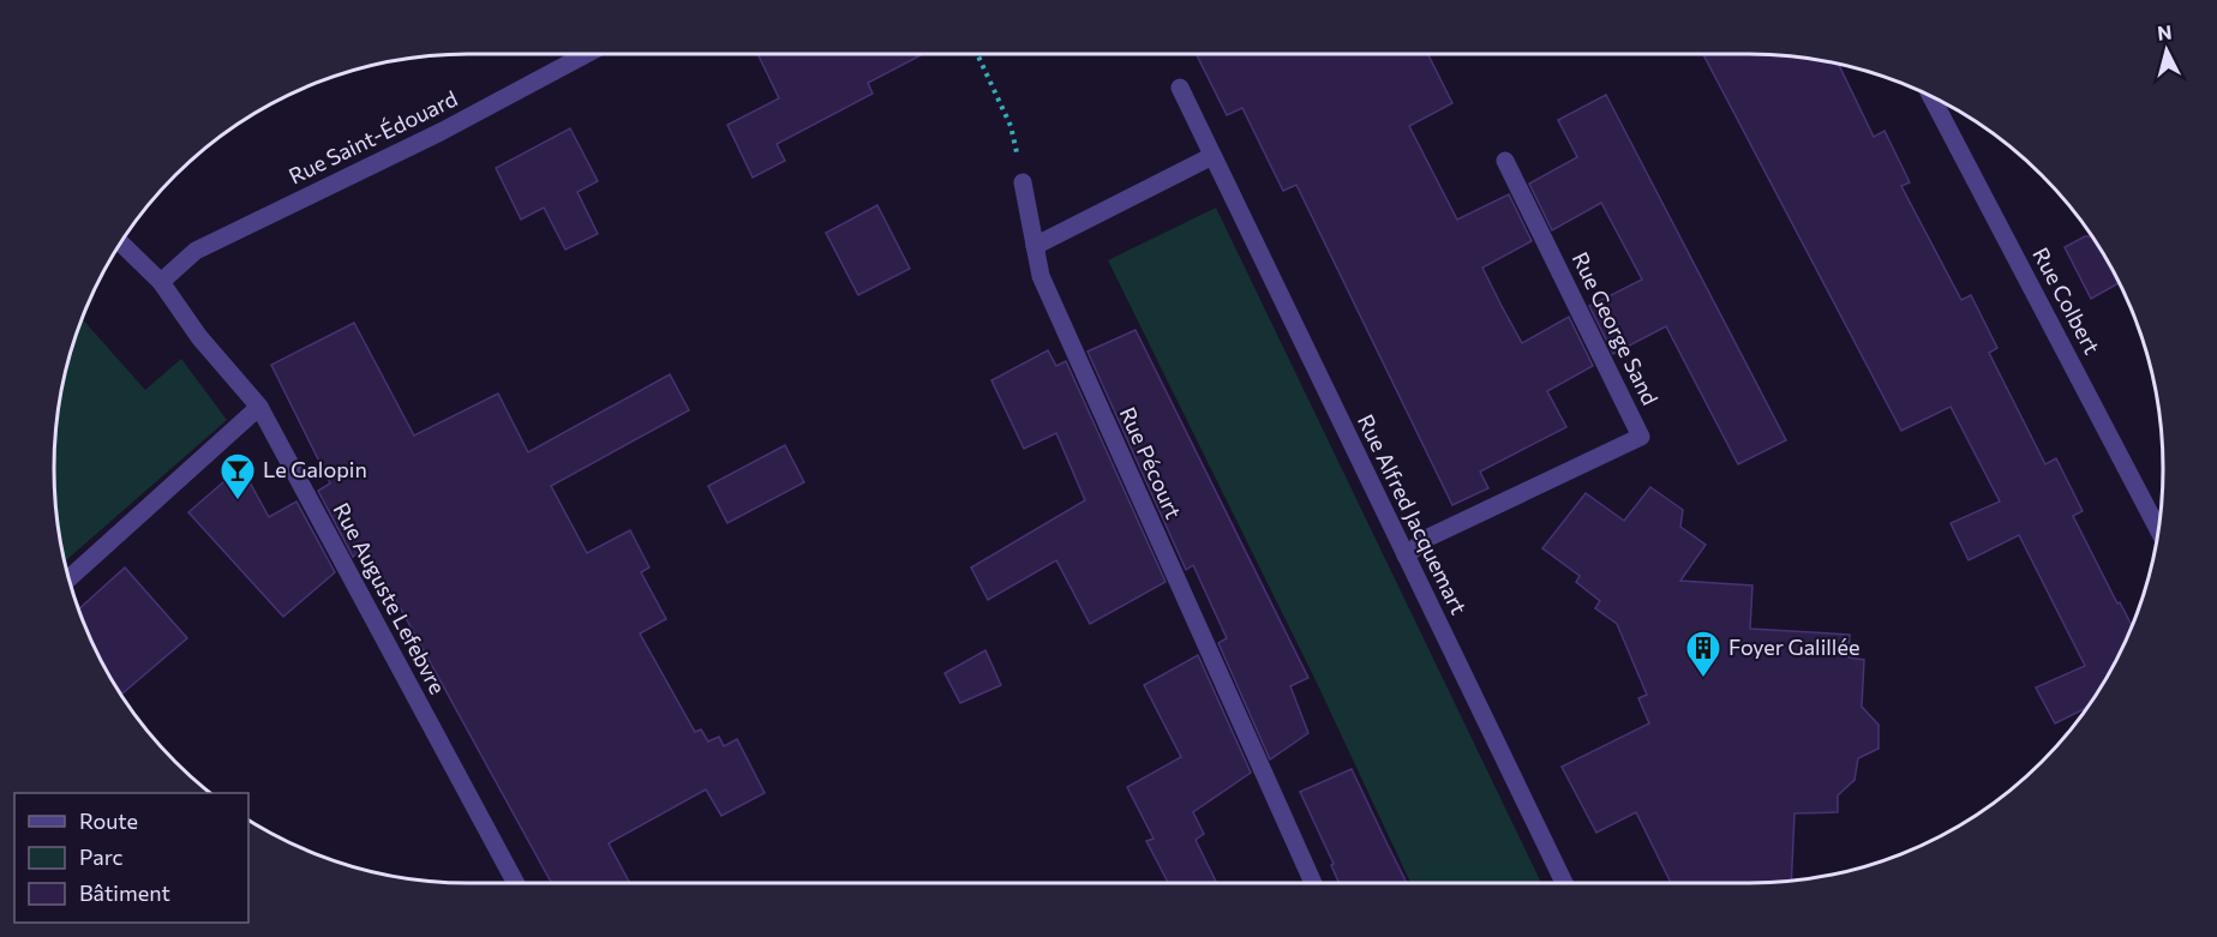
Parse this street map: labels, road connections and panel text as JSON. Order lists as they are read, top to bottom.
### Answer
{
  "streets": {
    "street": [
      "Rue Saint-Édouard",
      "Rue Colbert",
      "Rue George Sand",
      "Rue Pécourt",
      "Rue Alfred Jacquemart",
      "Rue Auguste Lefebvre"
    ]
  },
  "crossings": [
    ["Rue Saint-Édouard", "Rue Auguste Lefebvre"],
    ["Rue George Sand", "Rue Alfred Jacquemart"]
  ],
  "places": {
    "bar": ["Le Galopin"],
    "building": ["Foyer Galillée"]
  },
  "legend": ["Route", "Parc", "Bâtiment"],
  "north": "top"
}
